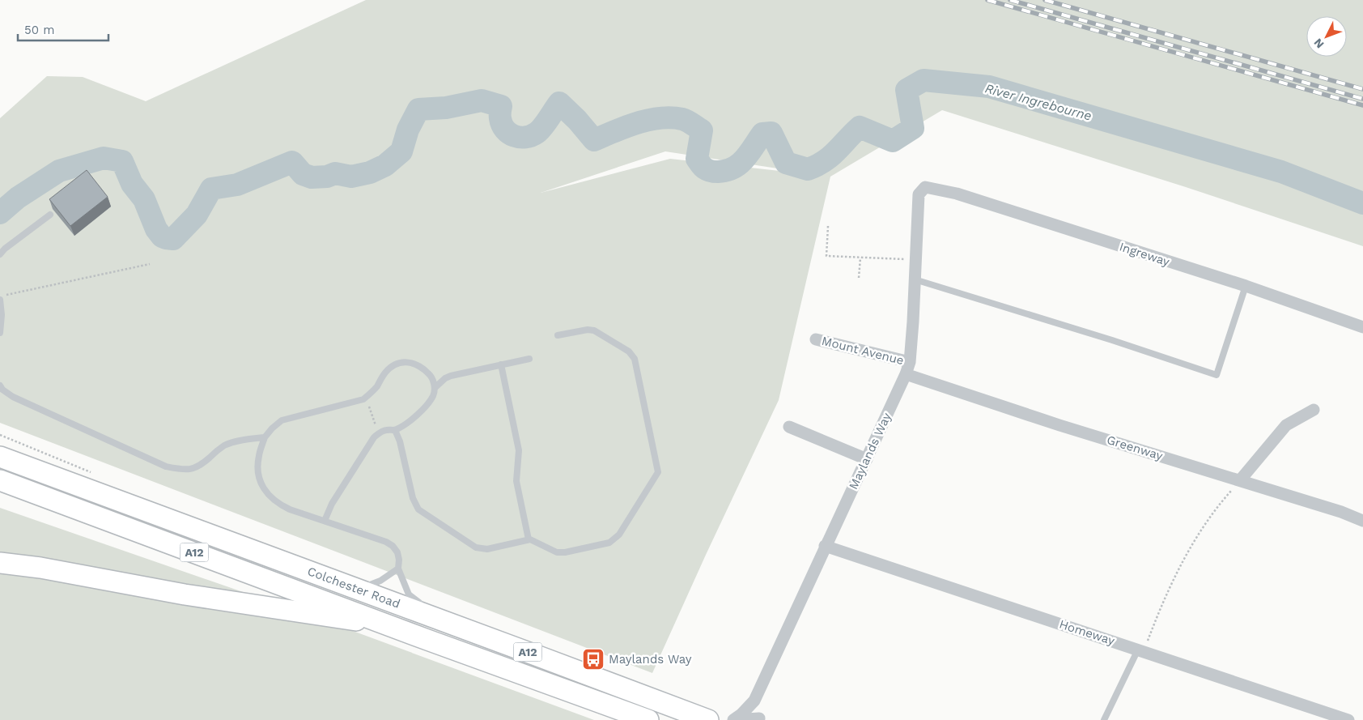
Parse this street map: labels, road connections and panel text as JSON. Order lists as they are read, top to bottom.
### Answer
{
  "streets": {
    "highway": ["A12", "Colchester Road"],
    "street": [
      "Ingreway",
      "Mount Avenue",
      "Greenway",
      "Maylands Way",
      "Homeway"
    ]
  },
  "crossings": [
    ["Ingreway", "Maylands Way"],
    ["Mount Avenue", "Maylands Way"],
    ["Greenway", "Maylands Way"],
    ["Maylands Way", "Homeway"],
    ["A12", "Colchester Road"]
  ],
  "water": ["River Ingrebourne"],
  "places": {
    "bus stop": ["Maylands Way"]
  },
  "scale_bar": "50 m",
  "north": "bottom left"
}
